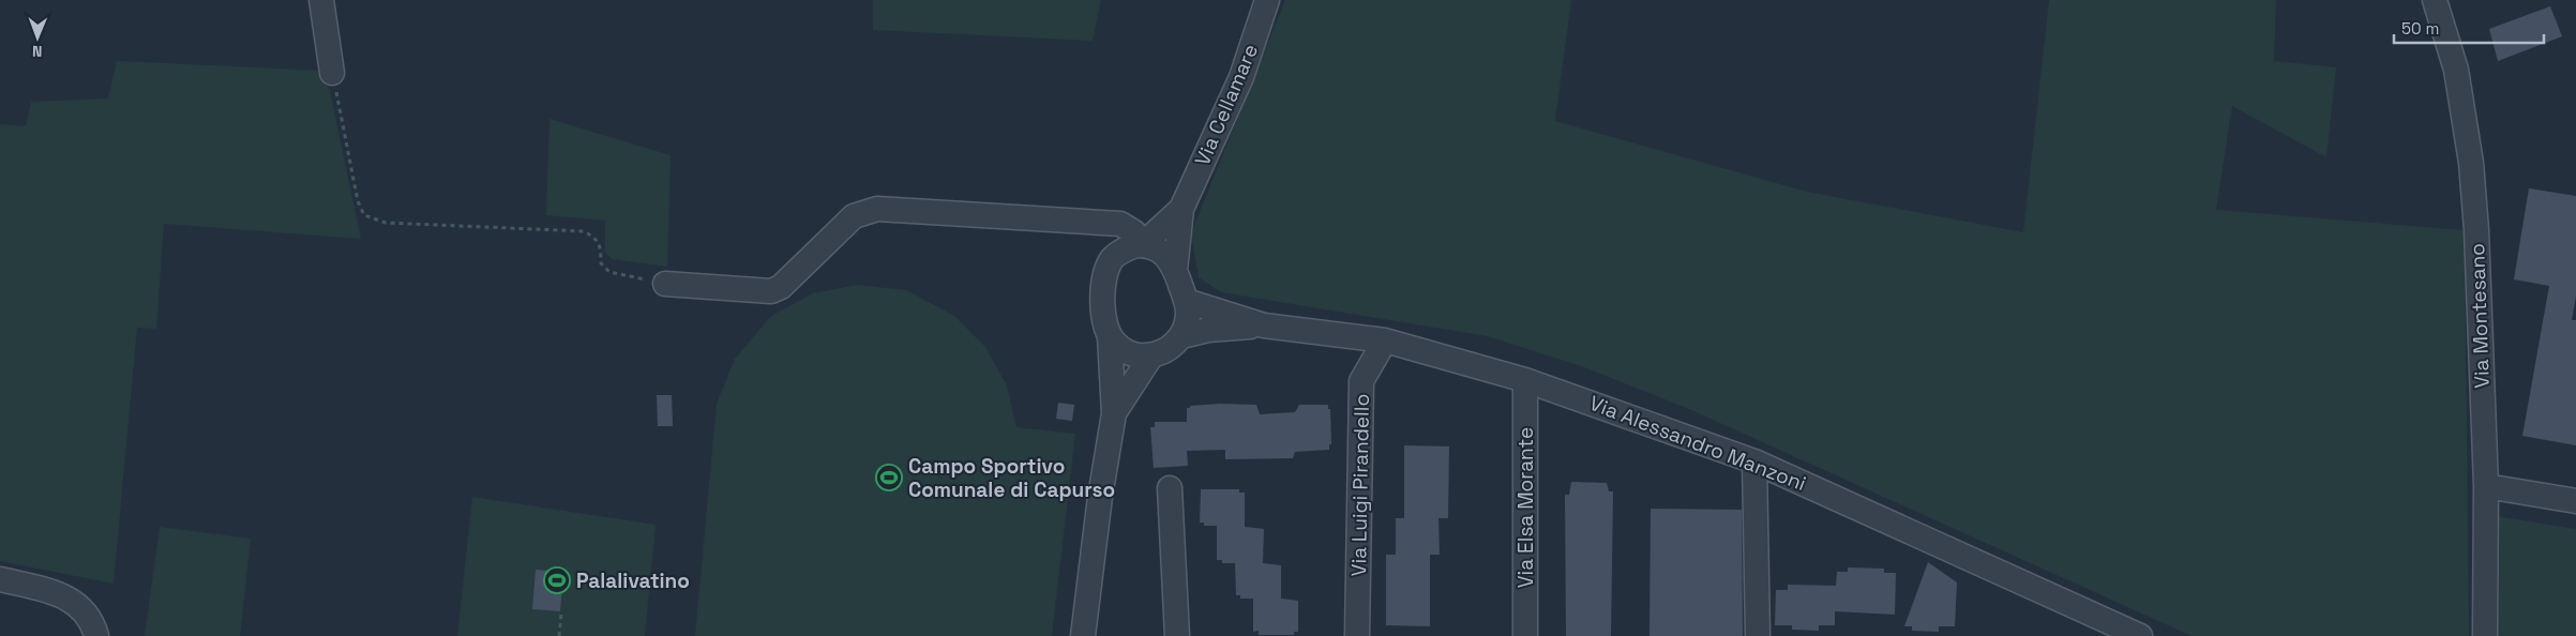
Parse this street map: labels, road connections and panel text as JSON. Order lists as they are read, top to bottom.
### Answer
{
  "streets": {
    "street": [
      "Via Cellamare",
      "Via Montesano",
      "Via Alessandro Manzoni",
      "Via Luigi Pirandello",
      "Via Elsa Morante"
    ]
  },
  "crossings": [
    ["Via Cellamare", "Via Alessandro Manzoni"],
    ["Via Alessandro Manzoni", "Via Luigi Pirandello"],
    ["Via Alessandro Manzoni", "Via Elsa Morante"]
  ],
  "places": {
    "sports": ["Campo Sportivo Comunale di Capurso", "Palalivatino"]
  },
  "scale_bar": "50 m",
  "north": "bottom"
}
